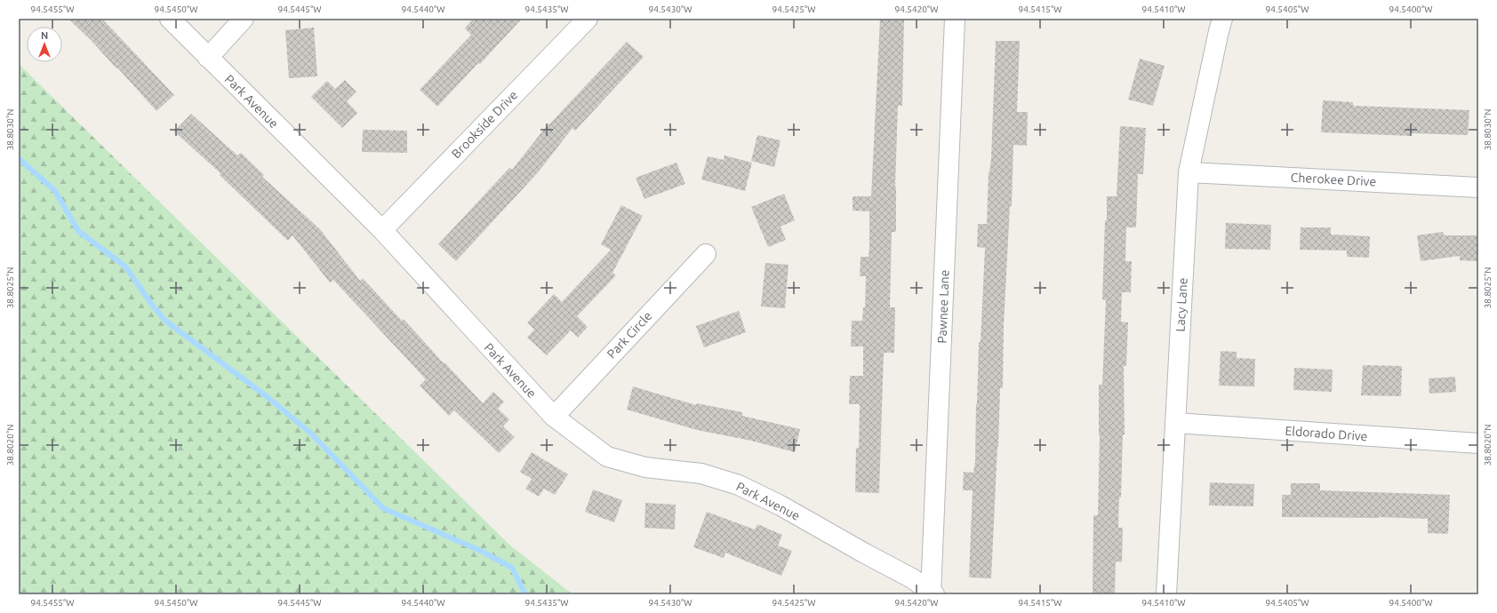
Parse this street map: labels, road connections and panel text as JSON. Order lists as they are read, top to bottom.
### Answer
{
  "streets": {
    "street": [
      "Park Avenue",
      "Brookside Drive",
      "Cherokee Drive",
      "Lacy Lane",
      "Pawnee Lane",
      "Park Circle",
      "Eldorado Drive"
    ]
  },
  "crossings": [
    ["Park Avenue", "Brookside Drive"],
    ["Park Avenue", "Pawnee Lane"],
    ["Park Avenue", "Park Circle"],
    ["Cherokee Drive", "Lacy Lane"],
    ["Lacy Lane", "Eldorado Drive"]
  ],
  "north": "top",
  "coordinates": [
    "94.5455°W",
    "94.5450°W",
    "94.5445°W",
    "94.5440°W",
    "94.5435°W",
    "94.5430°W",
    "94.5425°W",
    "94.5420°W",
    "94.5415°W",
    "94.5410°W",
    "94.5405°W",
    "94.5400°W",
    "38.8030°N",
    "38.8025°N",
    "38.8020°N"
  ]
}
